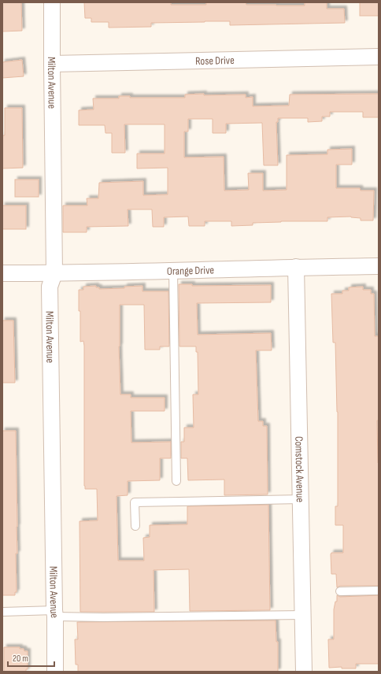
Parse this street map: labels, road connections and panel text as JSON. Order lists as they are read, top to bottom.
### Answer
{
  "streets": {
    "street": [
      "Rose Drive",
      "Milton Avenue",
      "Orange Drive",
      "Comstock Avenue"
    ]
  },
  "crossings": [
    ["Rose Drive", "Milton Avenue"],
    ["Milton Avenue", "Orange Drive"],
    ["Orange Drive", "Comstock Avenue"]
  ],
  "scale_bar": "20 m"
}
